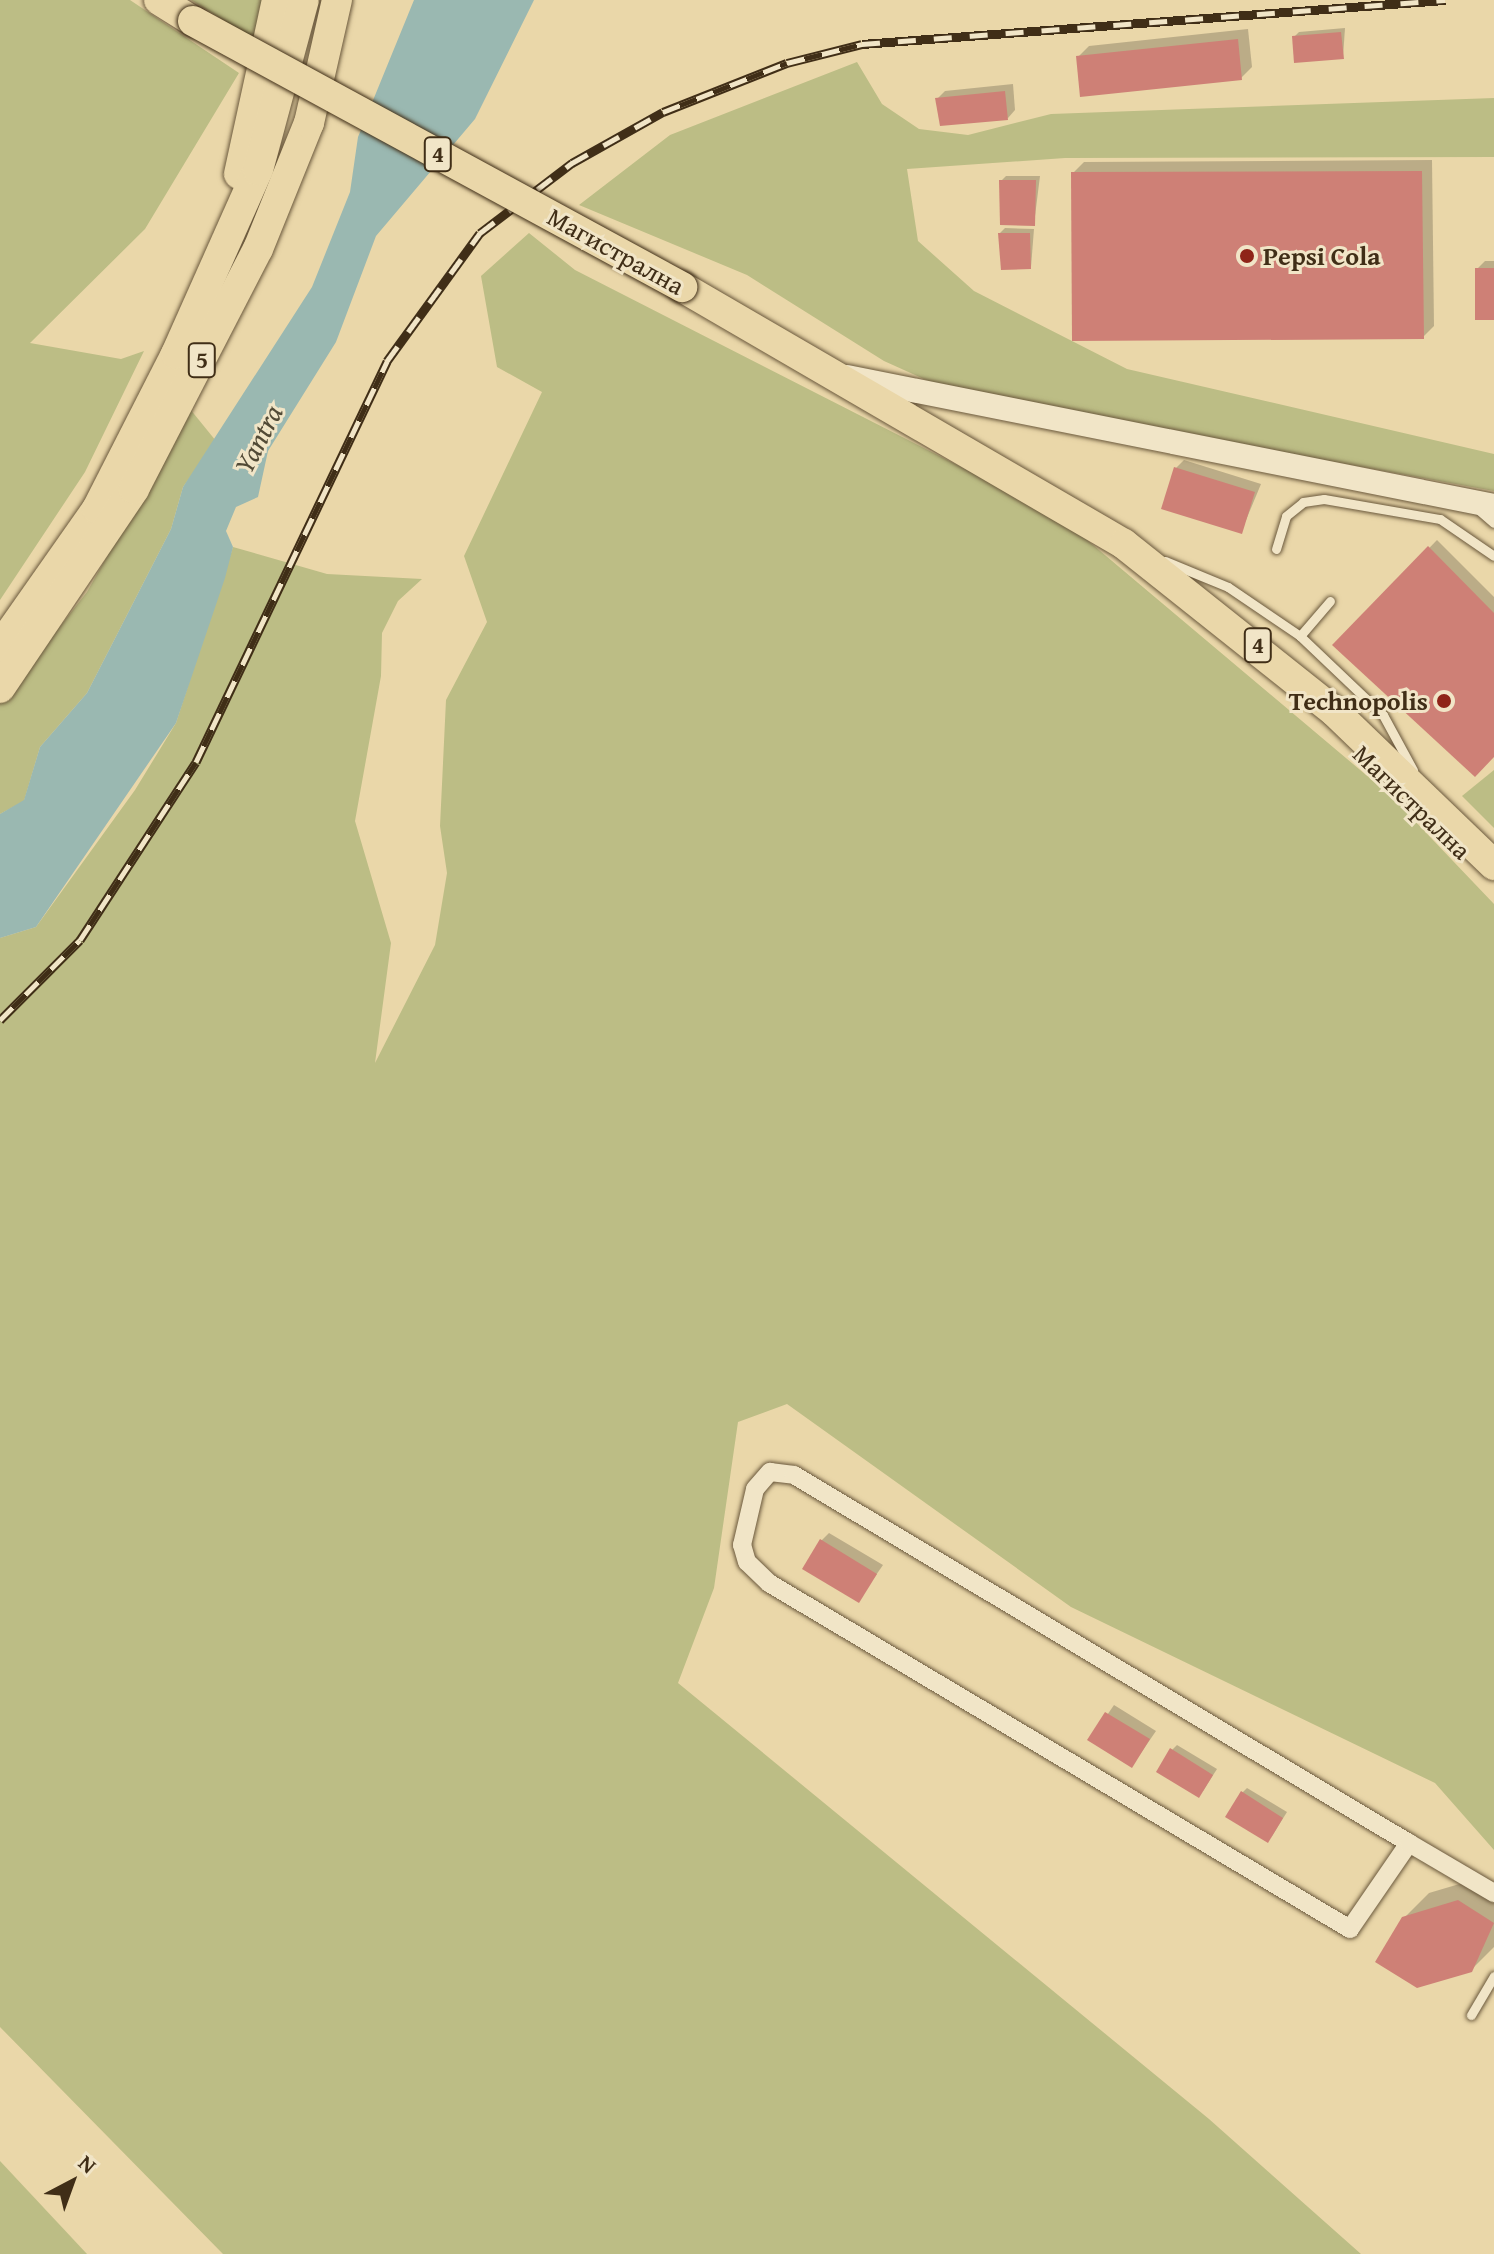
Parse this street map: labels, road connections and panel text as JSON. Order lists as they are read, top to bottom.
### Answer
{
  "streets": {
    "main road": ["4", "Магистрална", "5"]
  },
  "water": ["Yantra"],
  "places": ["Pepsi Cola", "Technopolis"],
  "north": "top right"
}
